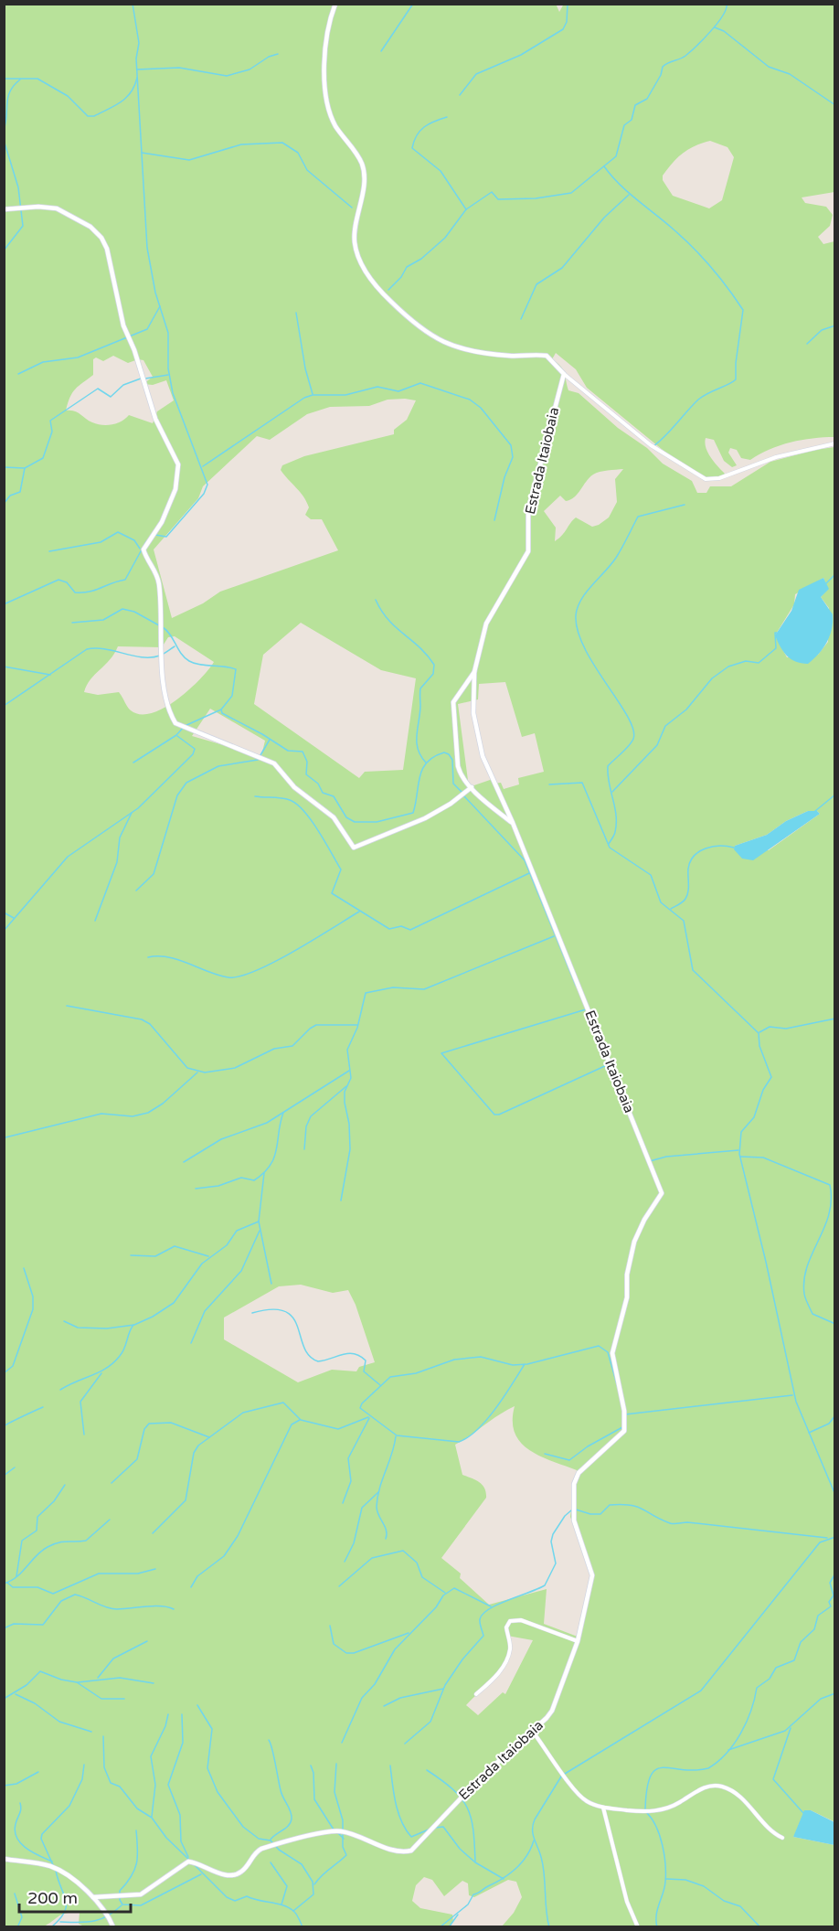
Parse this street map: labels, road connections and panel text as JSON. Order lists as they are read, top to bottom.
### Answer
{
  "streets": {
    "street": ["Estrada Itaiobaia"]
  },
  "scale_bar": "200 m"
}
